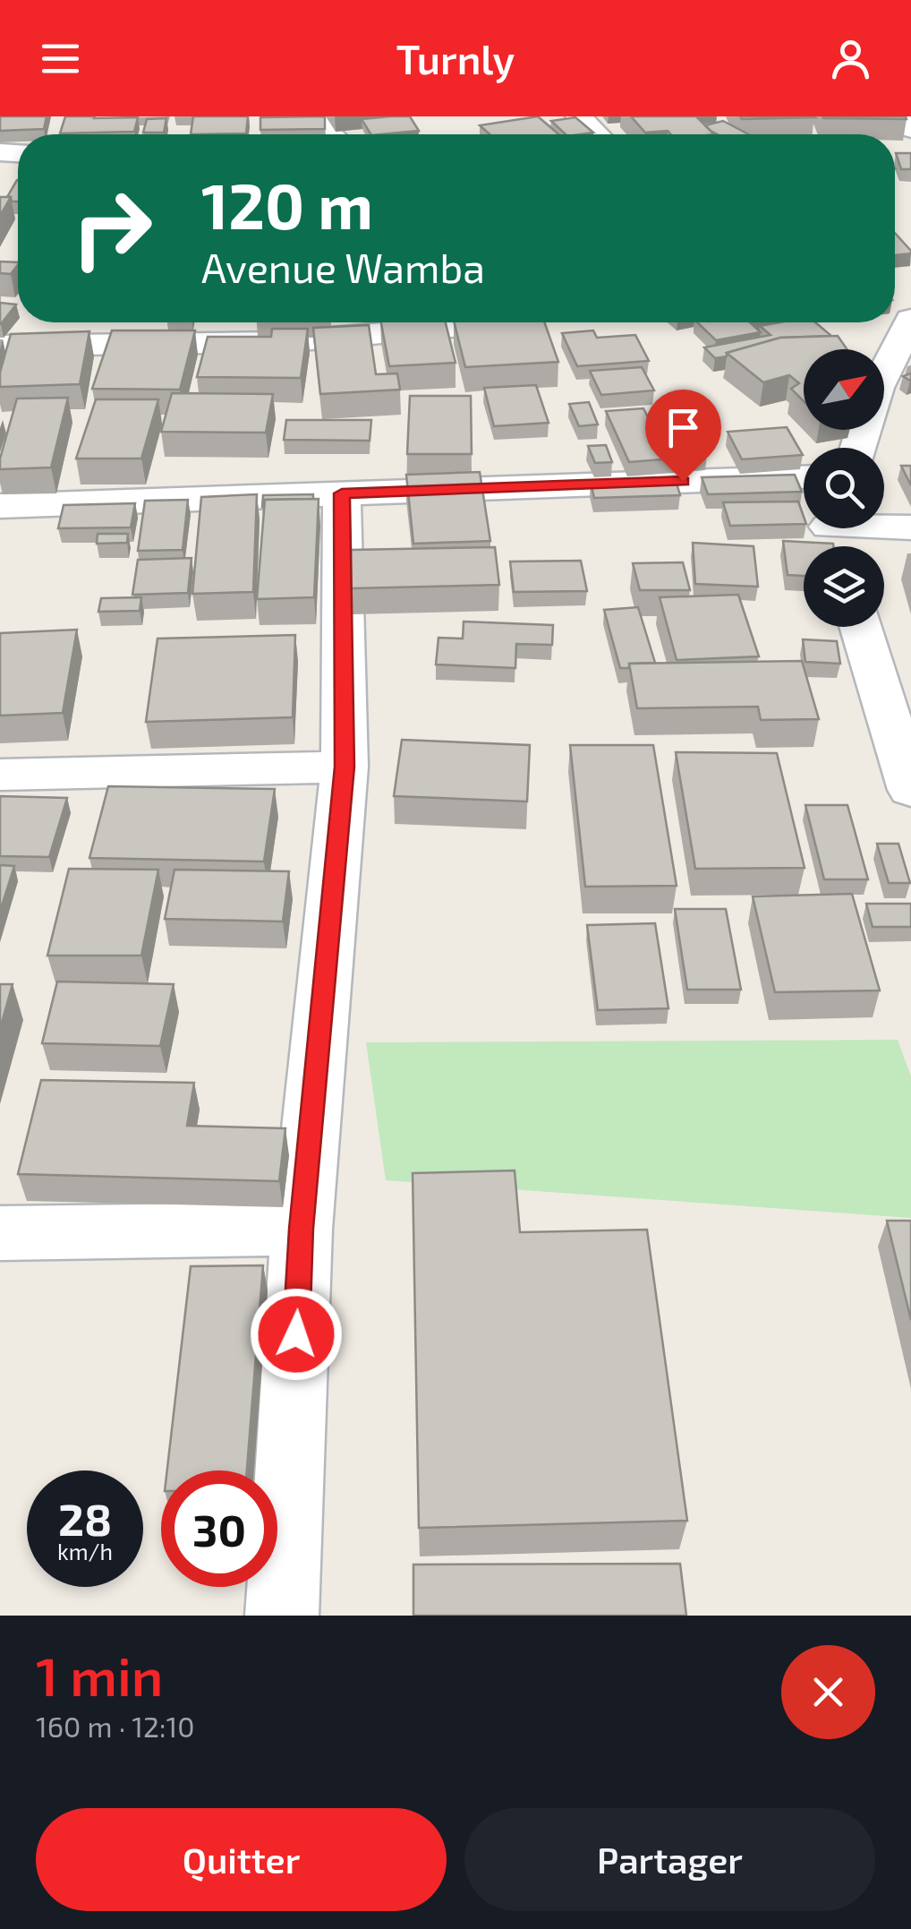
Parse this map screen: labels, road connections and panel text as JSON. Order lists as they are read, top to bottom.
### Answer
{
  "north": "top right",
  "page": {
    "header": "Turnly",
    "turn": ["120 m", "Avenue Wamba"],
    "speed": "28 km/h",
    "limit": "30",
    "heading": ["1 min", "160 m · 12:10"],
    "buttons": ["Quitter", "Partager"]
  }
}
